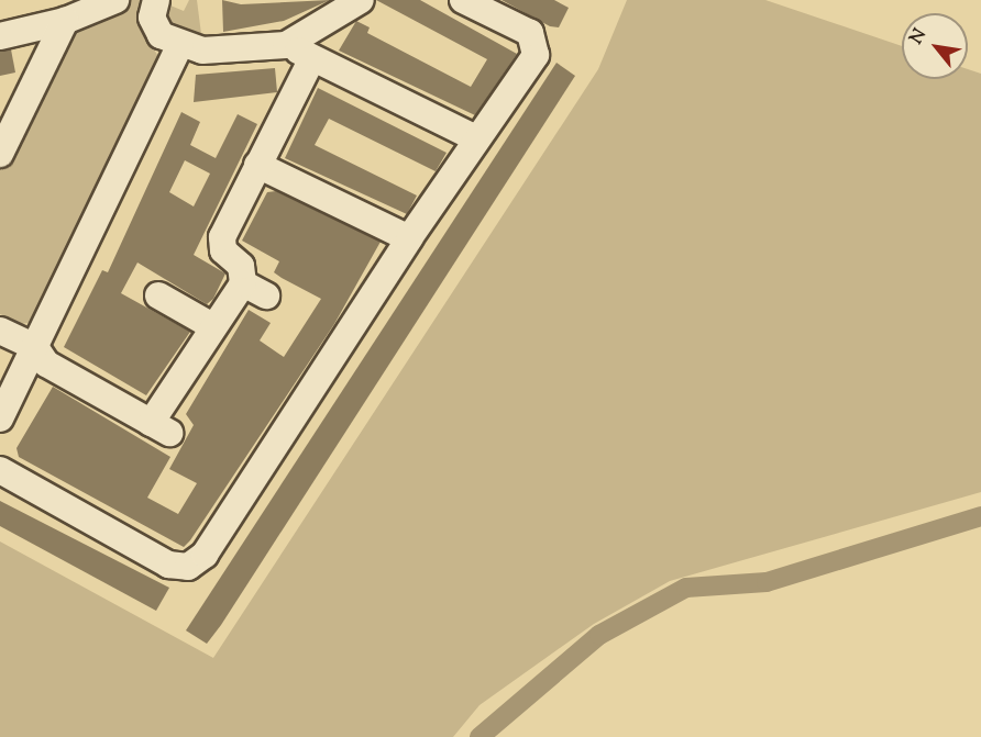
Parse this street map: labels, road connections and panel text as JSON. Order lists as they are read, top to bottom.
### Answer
{
  "north": "top left"
}
